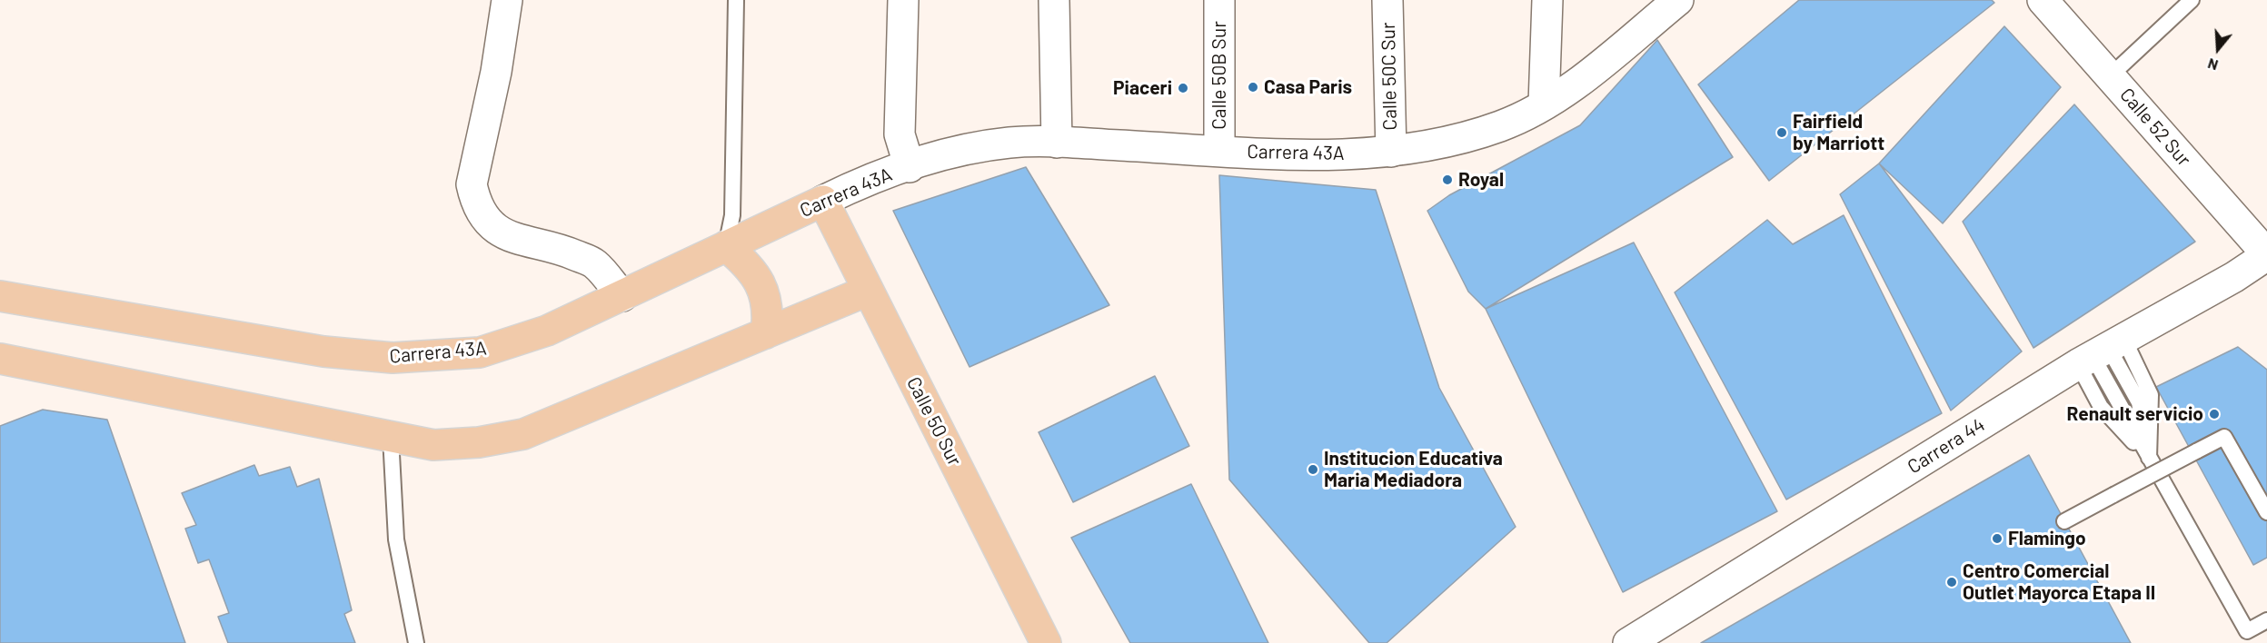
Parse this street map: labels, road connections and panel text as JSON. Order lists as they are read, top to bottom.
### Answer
{
  "streets": {
    "main road": [
      "Calle 50B Sur",
      "Calle 50C Sur",
      "Calle 52 Sur",
      "Carrera 43A",
      "Calle 50 Sur",
      "Carrera 44"
    ]
  },
  "crossings": [
    ["Calle 50B Sur", "Carrera 43A"],
    ["Calle 50C Sur", "Carrera 43A"],
    ["Calle 52 Sur", "Carrera 44"],
    ["Carrera 43A", "Calle 50 Sur"]
  ],
  "places": [
    "Casa Paris",
    "Piaceri",
    "Fairfield by Marriott",
    "Royal",
    "Renault servicio",
    "Institucion Educativa Maria Mediadora",
    "Flamingo",
    "Centro Comercial Outlet Mayorca Etapa II"
  ],
  "north": "bottom"
}
